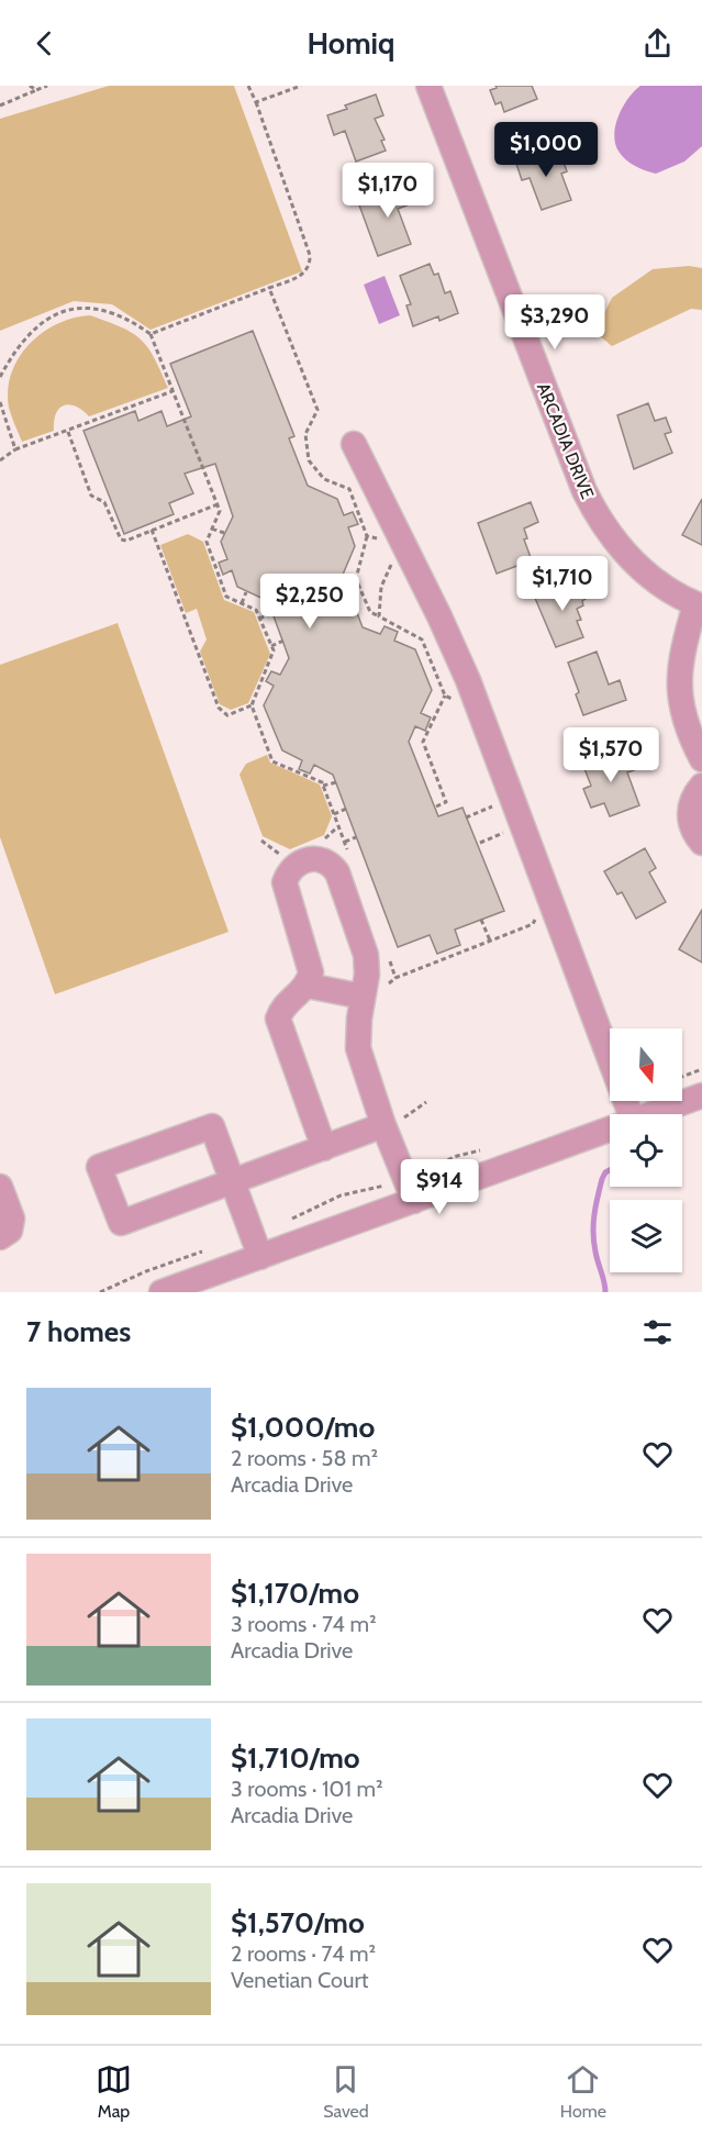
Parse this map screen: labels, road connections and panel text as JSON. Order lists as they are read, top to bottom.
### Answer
{
  "streets": {
    "street": ["ARCADIA DRIVE"]
  },
  "north": "bottom",
  "page": {
    "header": "Homiq",
    "price": [
      "$1,000",
      "$1,170",
      "$3,290",
      "$1,710",
      "$2,250",
      "$1,570",
      "$914"
    ],
    "heading": "7 homes",
    "list": [
      {
        "name": "$1,000/mo",
        "note": "2 rooms · 58 m² · Arcadia Drive"
      },
      {
        "name": "$1,170/mo",
        "note": "3 rooms · 74 m² · Arcadia Drive"
      },
      {
        "name": "$1,710/mo",
        "note": "3 rooms · 101 m² · Arcadia Drive"
      },
      {
        "name": "$1,570/mo",
        "note": "2 rooms · 74 m² · Venetian Court"
      }
    ],
    "tabs": ["Map", "Saved", "Home"]
  }
}
